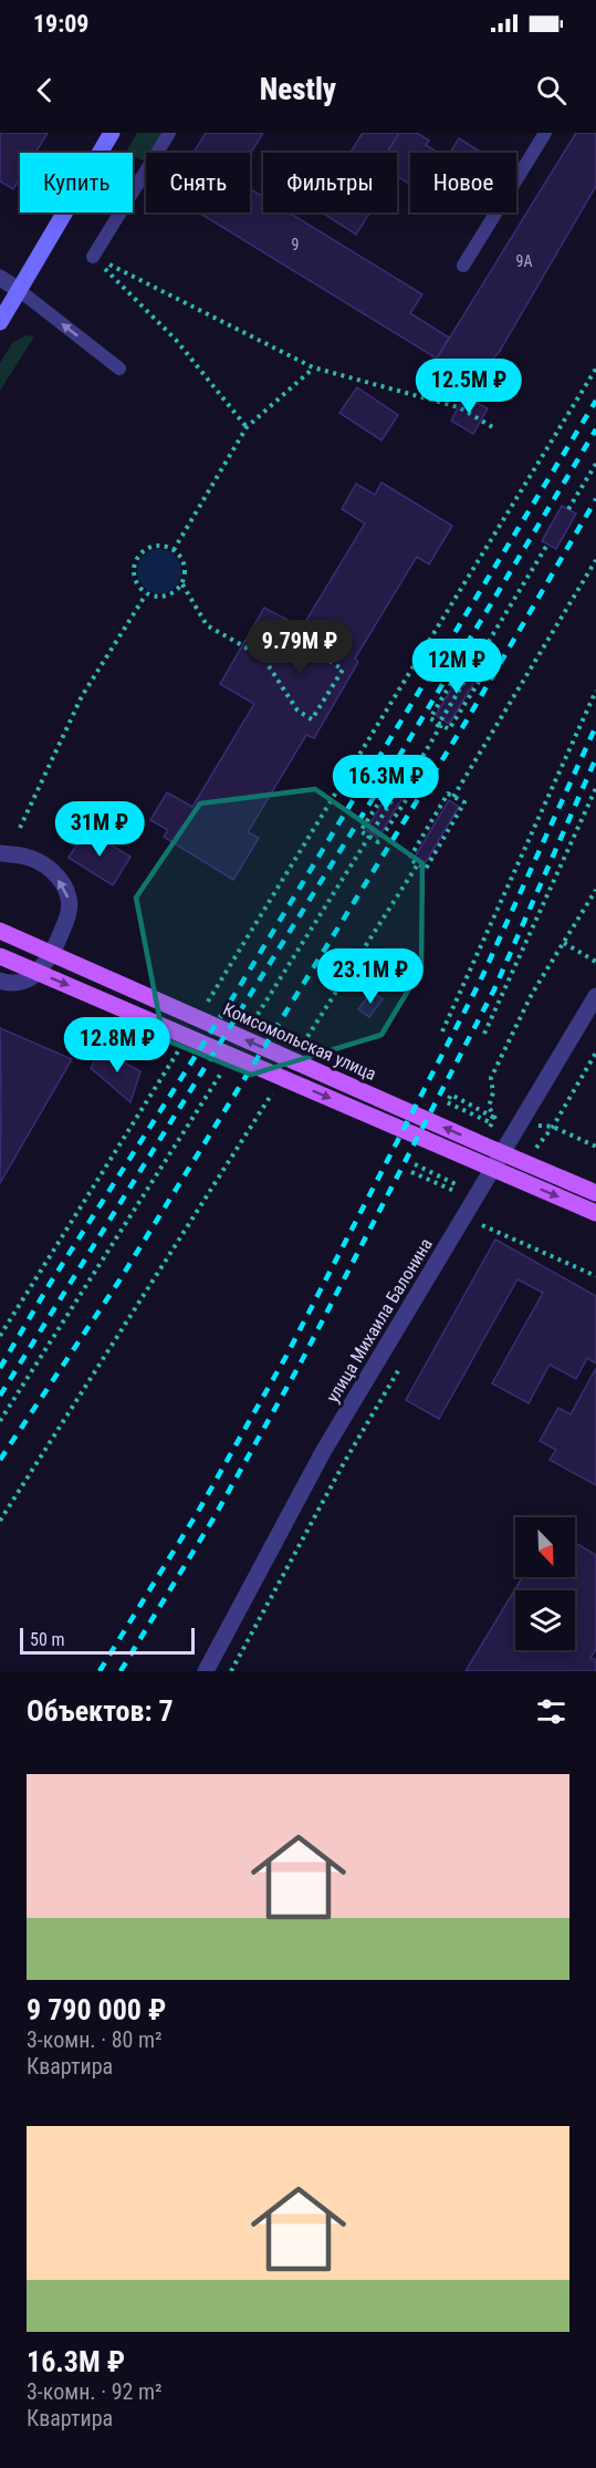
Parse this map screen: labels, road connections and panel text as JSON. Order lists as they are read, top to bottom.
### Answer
{
  "streets": {
    "main road": ["Комсомольская улица"],
    "street": ["улица Михаила Балонина"]
  },
  "house_numbers": ["9", "9А"],
  "scale_bar": "50 m",
  "north": "bottom right",
  "page": {
    "status": "19:09",
    "header": "Nestly",
    "chip": [
      "Купить",
      "Снять",
      "Фильтры",
      "Новое"
    ],
    "price": [
      "12.5M ₽",
      "9.79M ₽",
      "12M ₽",
      "16.3M ₽",
      "31M ₽",
      "23.1M ₽",
      "12.8M ₽"
    ],
    "scale": "50 m",
    "heading": "Объектов: 7",
    "list": [
      {
        "name": "9 790 000 ₽",
        "note": "3-комн. · 80 m² · Квартира"
      },
      {
        "name": "16.3M ₽",
        "note": "3-комн. · 92 m² · Квартира"
      }
    ]
  }
}
